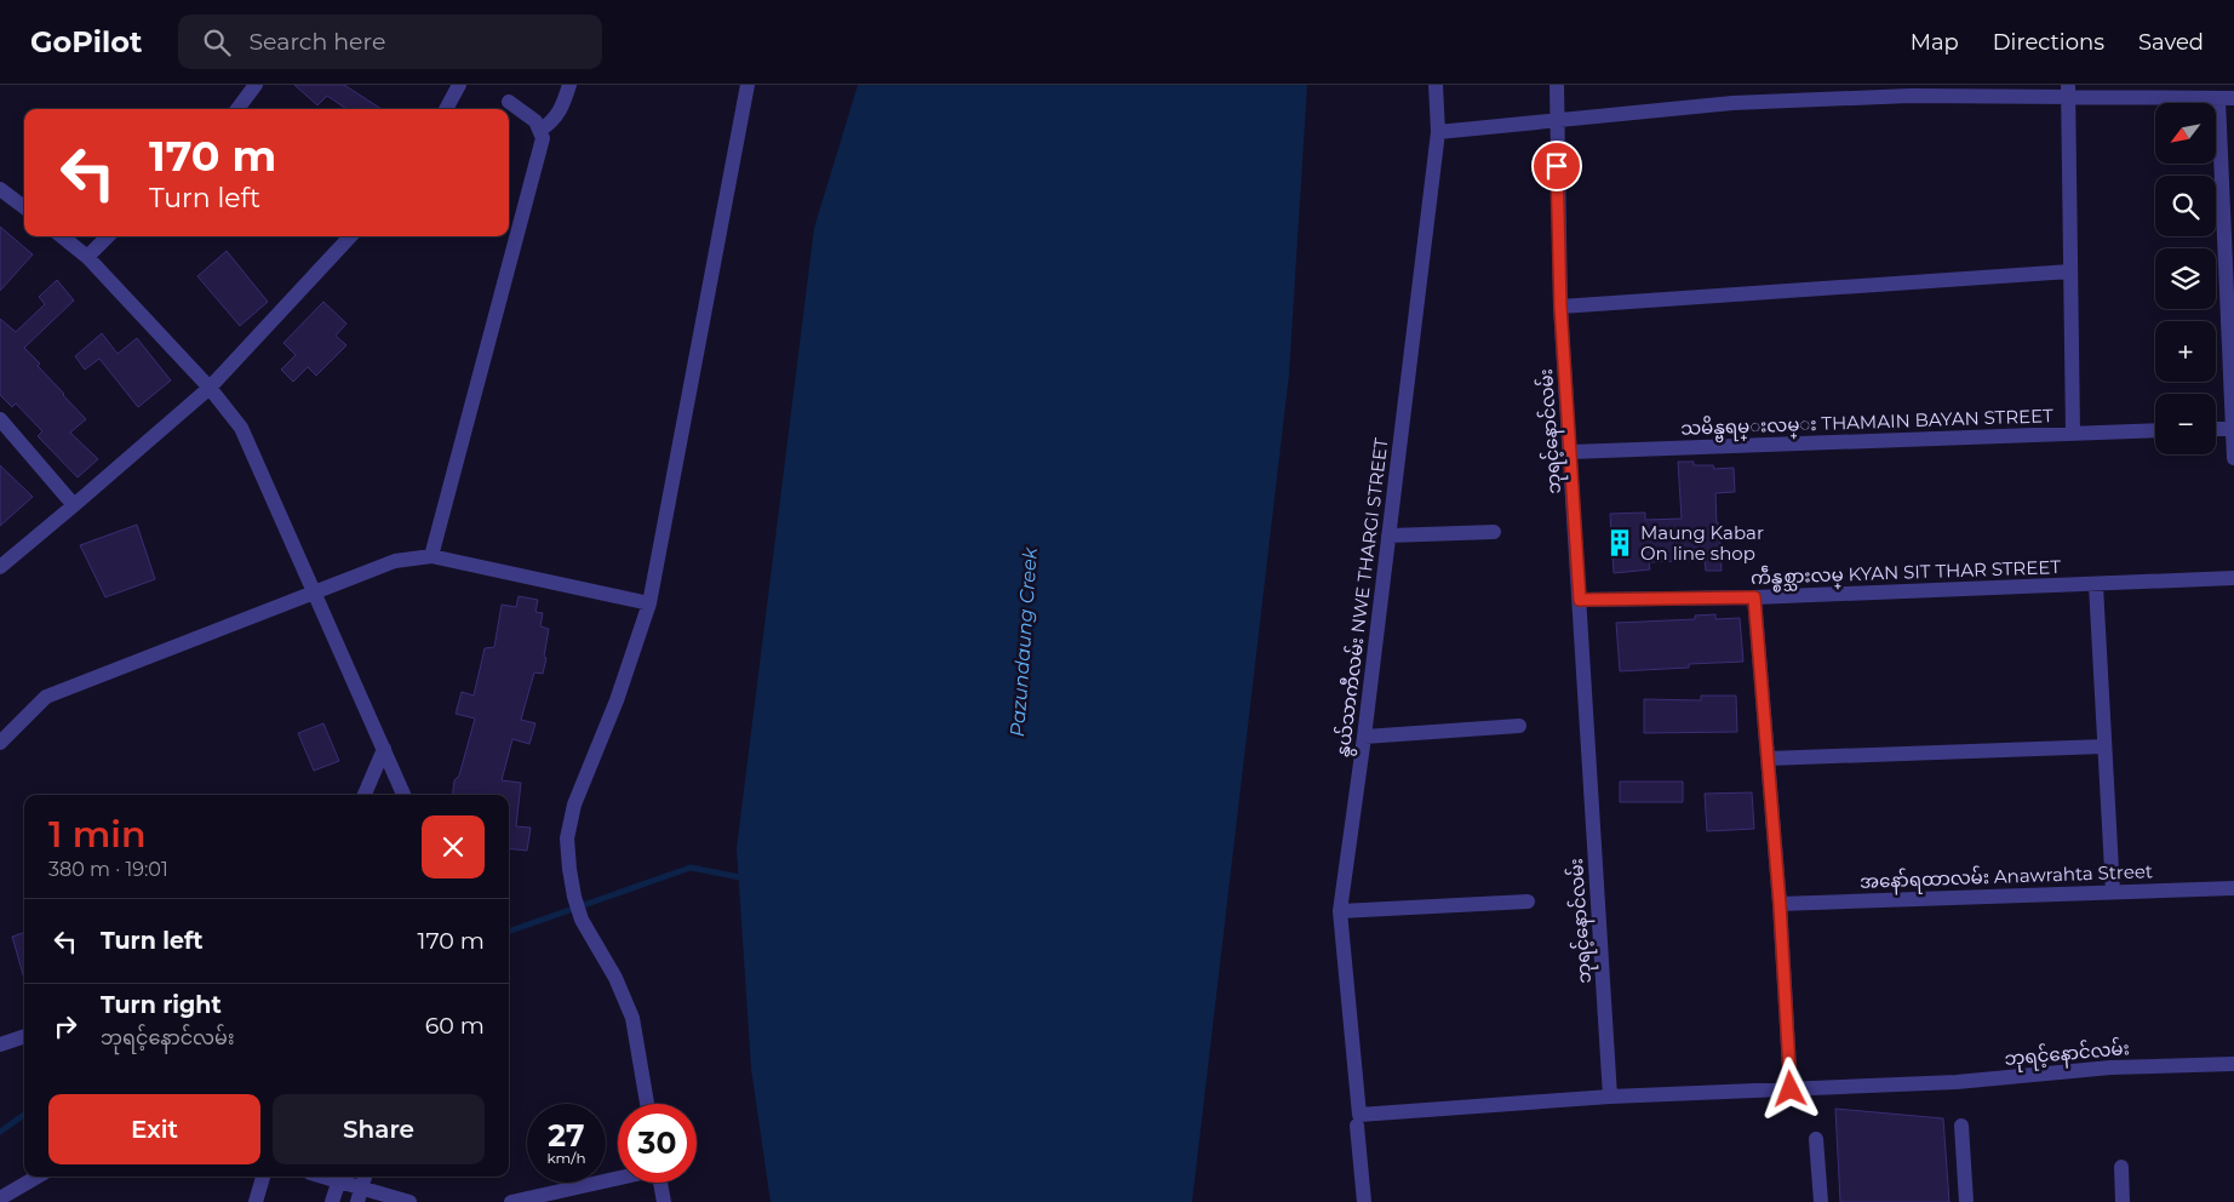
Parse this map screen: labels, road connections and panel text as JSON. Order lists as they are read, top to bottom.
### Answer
{
  "streets": {
    "street": [
      "သမိန္ဗရမ္းလမ္း THAMAIN BAYAN STREET",
      "ဘုရင့်နောင်လမ်း",
      "ကဵန္စစ္သားလမ္ KYAN SIT THAR STREET",
      "နွယ်သာကီလမ်း NWE THARGI STREET",
      "အနော်ရထာလမ်း Anawrahta Street"
    ]
  },
  "crossings": [
    ["သမိန္ဗရမ္းလမ္း THAMAIN BAYAN STREET", "ဘုရင့်နောင်လမ်း"],
    ["ဘုရင့်နောင်လမ်း", "ကဵန္စစ္သားလမ္ KYAN SIT THAR STREET"]
  ],
  "water": ["Pazundaung Creek"],
  "places": {
    "building": ["Maung Kabar On line shop"]
  },
  "north": "bottom left",
  "page": {
    "header": "GoPilot",
    "search": "Search here",
    "nav": ["Map", "Directions", "Saved"],
    "map_buttons": ["+", "−"],
    "turn": ["170 m", "Turn left"],
    "heading": ["1 min", "380 m · 19:01"],
    "list": [
      {
        "name": "Turn left",
        "value": "170 m"
      },
      {
        "name": "Turn right",
        "note": "ဘုရင့်နောင်လမ်း",
        "value": "60 m"
      }
    ],
    "buttons": ["Exit", "Share"],
    "speed": "27 km/h",
    "limit": "30"
  }
}
